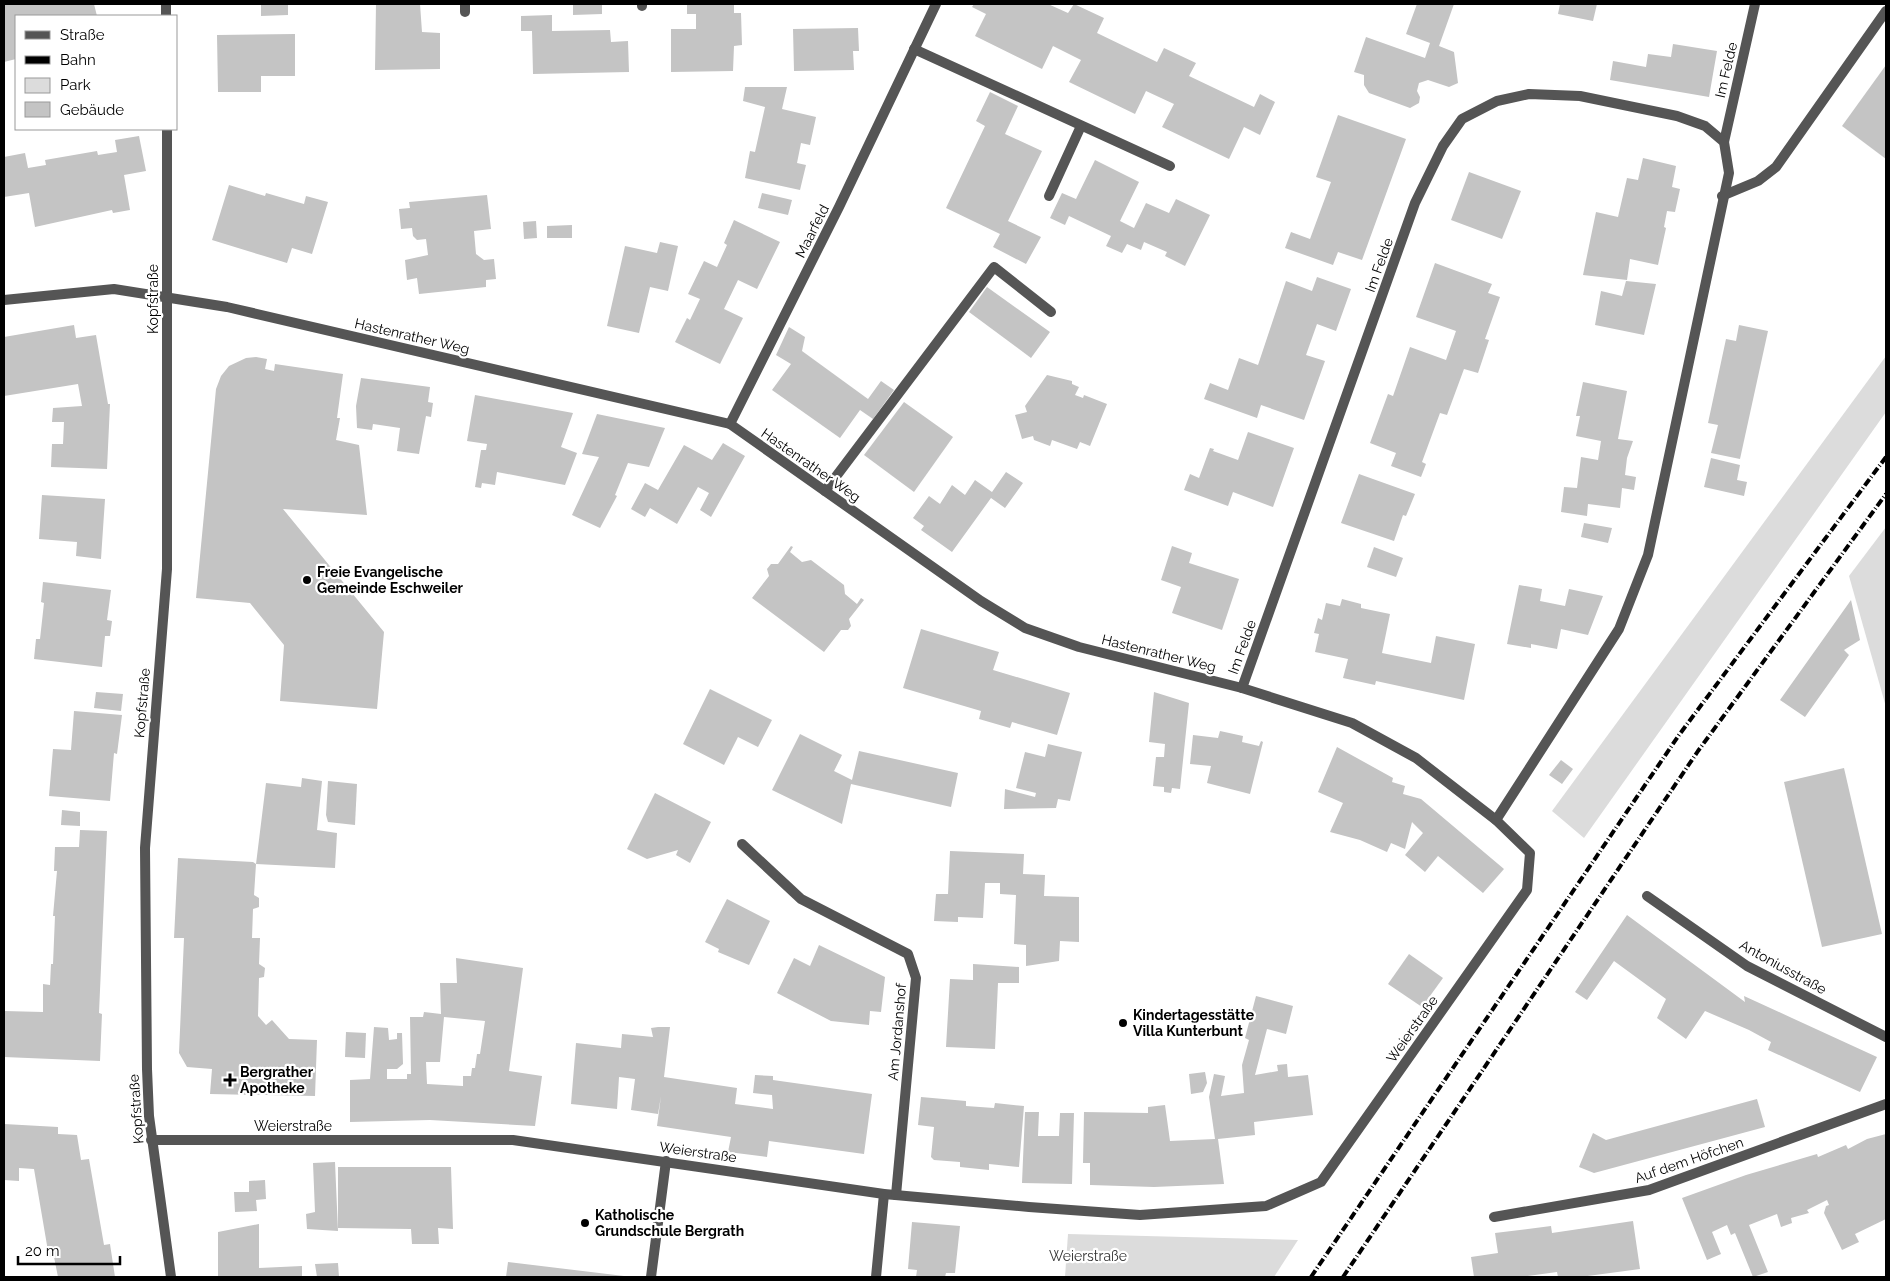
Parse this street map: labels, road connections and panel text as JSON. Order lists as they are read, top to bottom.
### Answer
{
  "streets": {
    "street": [
      "Im Felde",
      "Maarfeld",
      "Kopfstraße",
      "Hastenrather Weg",
      "Antoniusstraße",
      "Weierstraße",
      "Am Jordanshof",
      "Auf dem Höfchen"
    ]
  },
  "crossings": [
    ["Im Felde", "Hastenrather Weg"],
    ["Maarfeld", "Hastenrather Weg"],
    ["Kopfstraße", "Hastenrather Weg"],
    ["Kopfstraße", "Weierstraße"],
    ["Hastenrather Weg", "Weierstraße"],
    ["Weierstraße", "Am Jordanshof"]
  ],
  "parks": ["Weierstraße"],
  "places": {
    "other": ["Freie Evangelische Gemeinde Eschweiler", "Kindertagesstätte Villa Kunterbunt", "Katholische Grundschule Bergrath"],
    "health": ["Bergrather Apotheke"]
  },
  "legend": [
    "Straße",
    "Bahn",
    "Park",
    "Gebäude"
  ],
  "scale_bar": "20 m"
}
